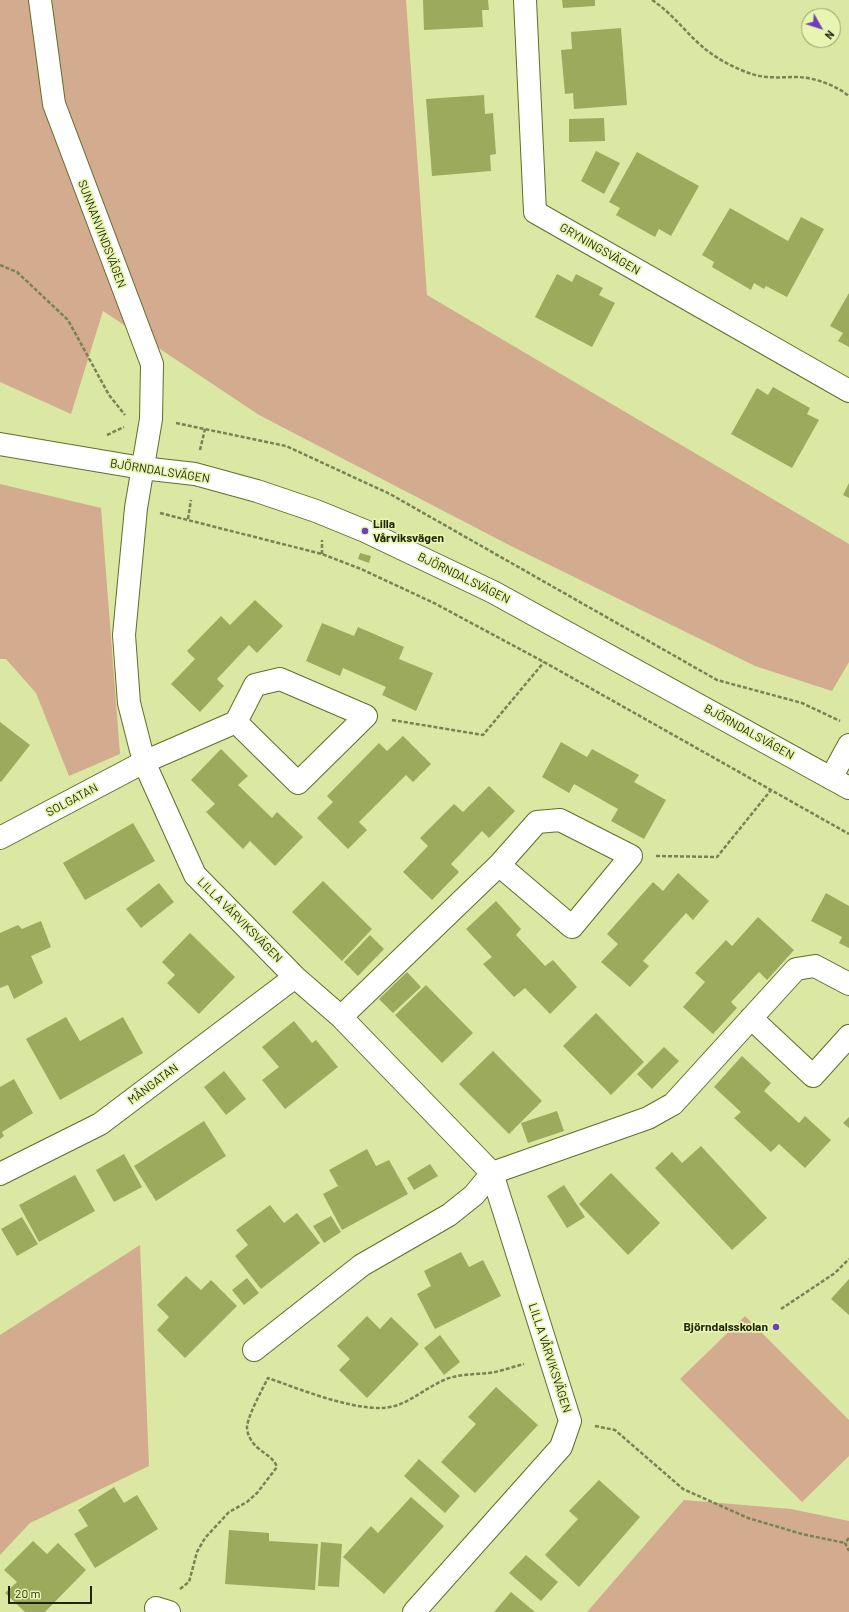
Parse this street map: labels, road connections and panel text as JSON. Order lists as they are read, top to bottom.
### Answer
{
  "streets": {
    "street": [
      "SUNNANVINDSVÄGEN",
      "GRYNINGSVÄGEN",
      "BJÖRNDALSVÄGEN",
      "SOLGATAN",
      "LILLA VÅRVIKSVÄGEN",
      "MÅNGATAN"
    ]
  },
  "crossings": [
    ["SUNNANVINDSVÄGEN", "BJÖRNDALSVÄGEN"],
    ["SUNNANVINDSVÄGEN", "LILLA VÅRVIKSVÄGEN"],
    ["BJÖRNDALSVÄGEN", "LILLA VÅRVIKSVÄGEN"],
    ["SOLGATAN", "LILLA VÅRVIKSVÄGEN"],
    ["LILLA VÅRVIKSVÄGEN", "MÅNGATAN"]
  ],
  "places": ["Lilla Vårviksvägen", "Björndalsskolan"],
  "scale_bar": "20 m",
  "north": "bottom right"
}
